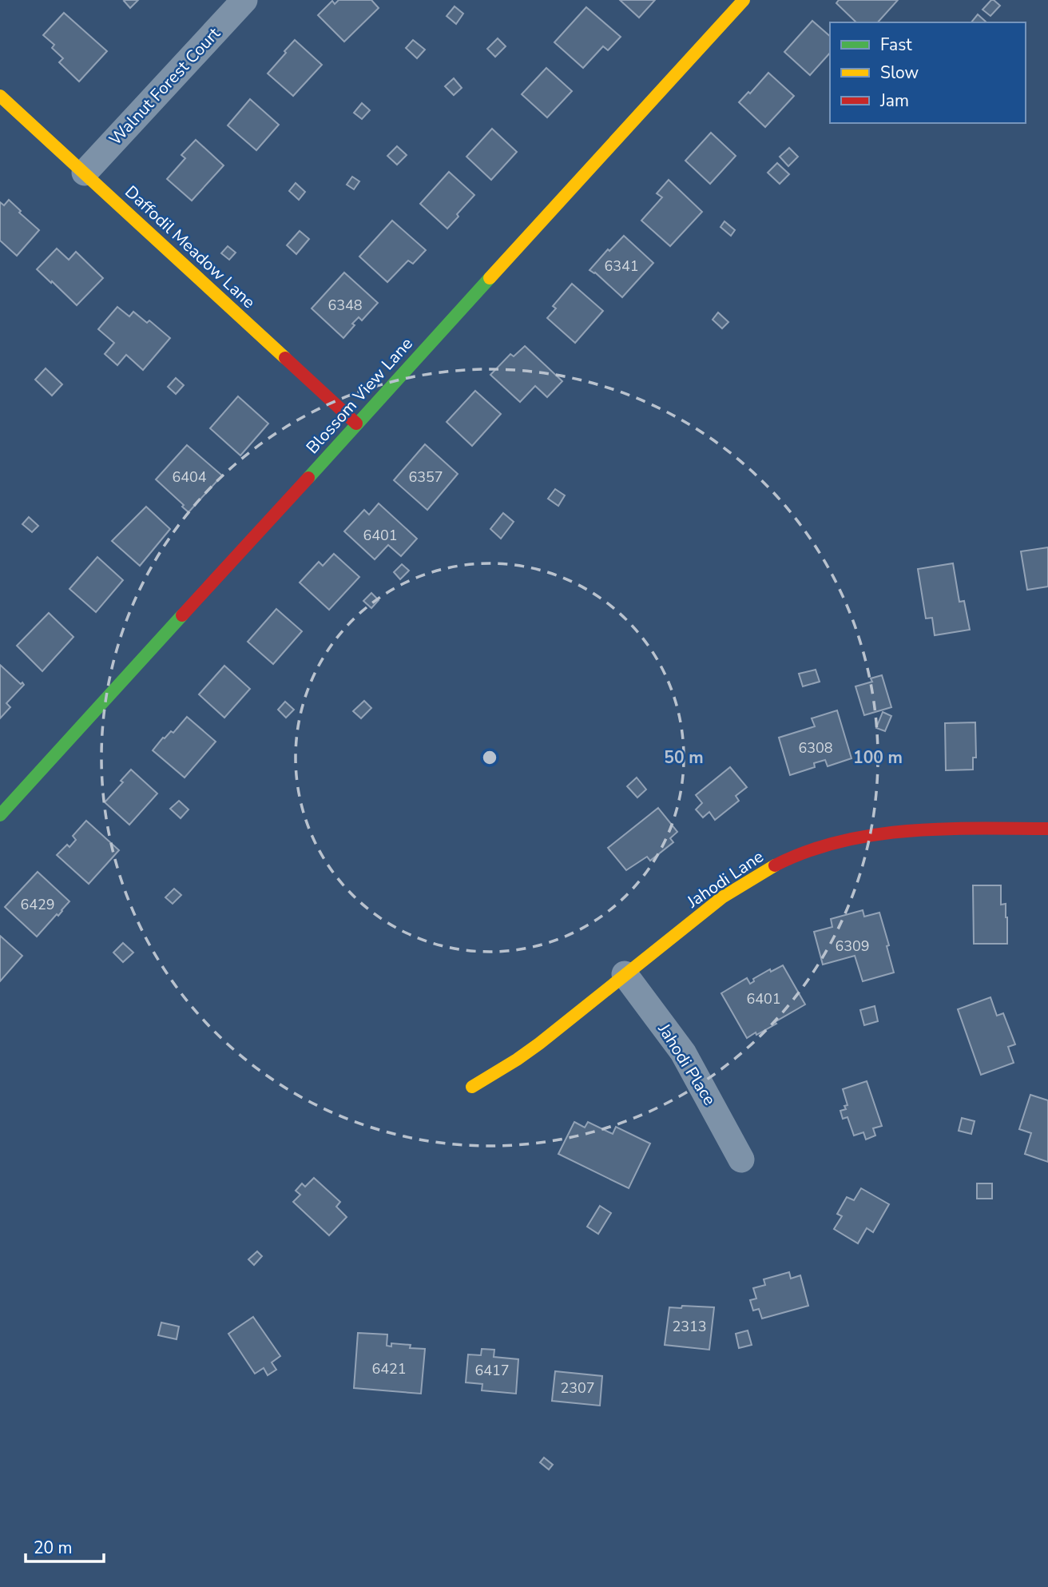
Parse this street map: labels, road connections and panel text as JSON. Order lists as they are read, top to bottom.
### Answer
{
  "streets": {
    "street": [
      "Walnut Forest Court",
      "Daffodil Meadow Lane",
      "Blossom View Lane",
      "Jahodi Lane",
      "Jahodi Place"
    ]
  },
  "crossings": [
    ["Walnut Forest Court", "Daffodil Meadow Lane"],
    ["Daffodil Meadow Lane", "Blossom View Lane"],
    ["Jahodi Lane", "Jahodi Place"]
  ],
  "house_numbers": [
    "6341",
    "6348",
    "6404",
    "6357",
    "6401",
    "6308",
    "6429",
    "6309",
    "6401",
    "2313",
    "6421",
    "6417",
    "2307"
  ],
  "legend": ["Fast", "Slow", "Jam"],
  "scale_bar": "20 m",
  "rings": ["50 m", "100 m"]
}
